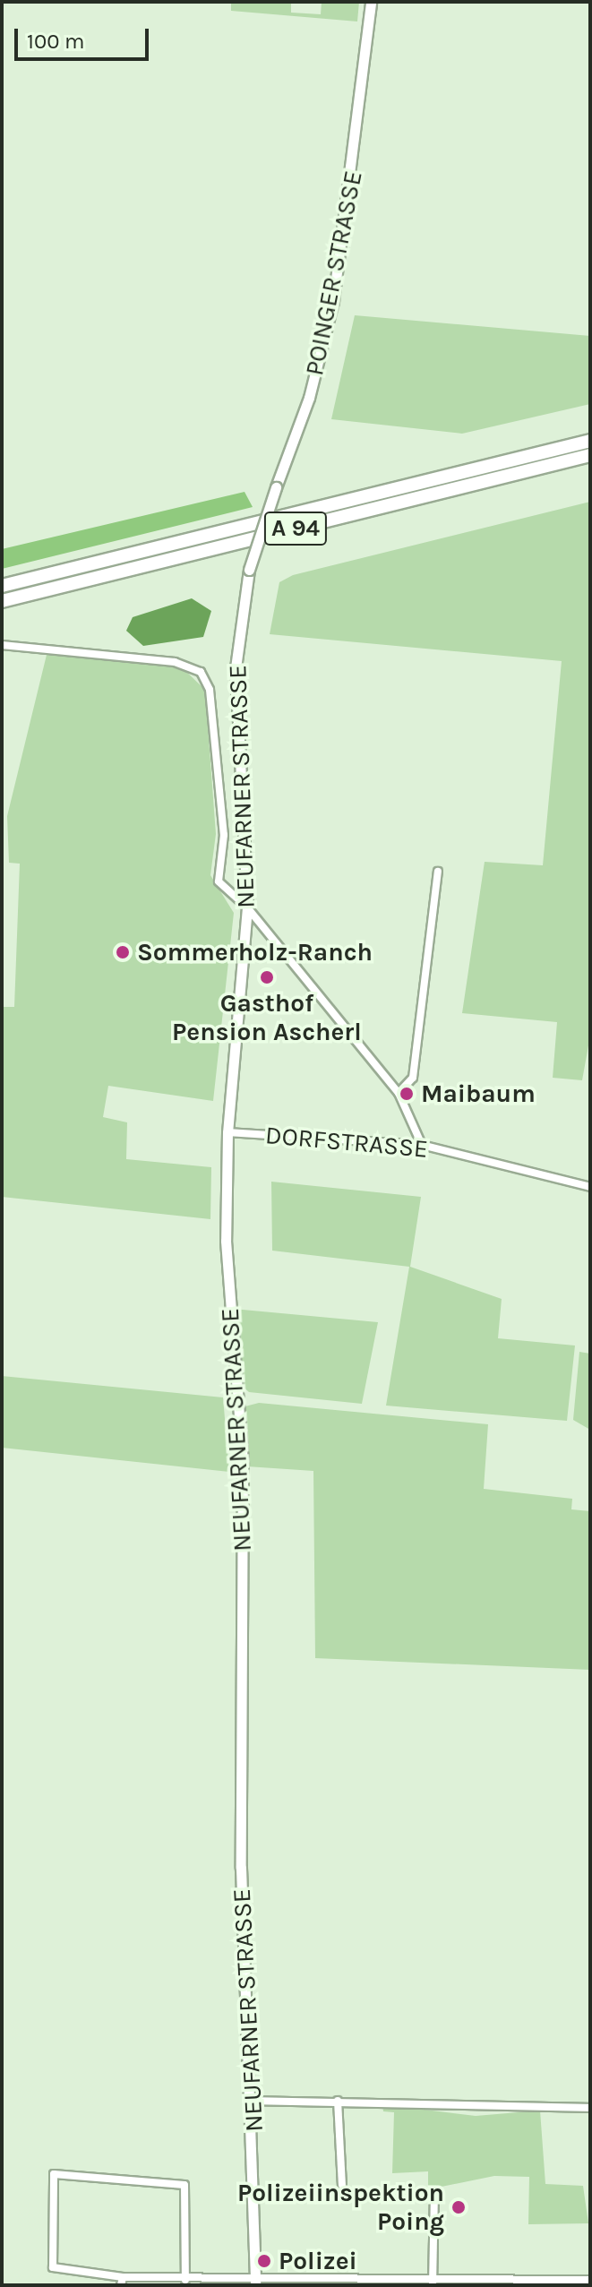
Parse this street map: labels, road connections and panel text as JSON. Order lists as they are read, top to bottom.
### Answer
{
  "streets": {
    "highway": ["A 94"],
    "street": ["POINGER STRASSE", "NEUFARNER STRASSE", "DORFSTRASSE"]
  },
  "crossings": [
    ["POINGER STRASSE", "NEUFARNER STRASSE"],
    ["NEUFARNER STRASSE", "DORFSTRASSE"]
  ],
  "places": [
    "Sommerholz-Ranch",
    "Gasthof Pension Ascherl",
    "Maibaum",
    "Polizeiinspektion Poing",
    "Polizei"
  ],
  "scale_bar": "100 m"
}
